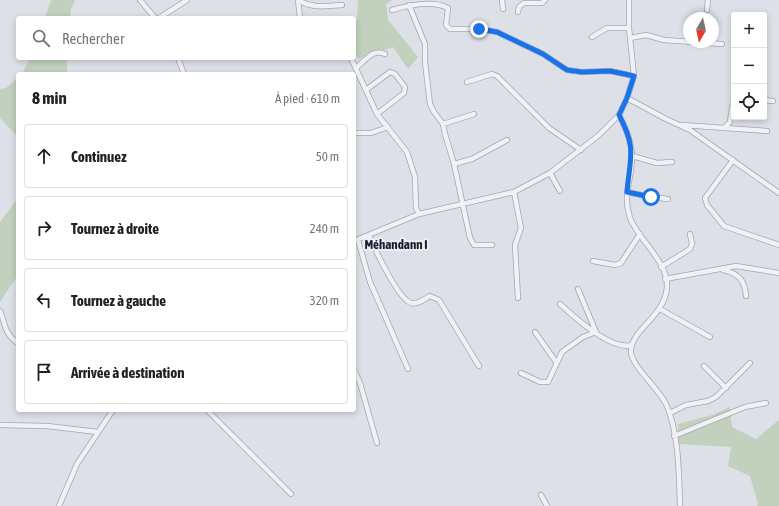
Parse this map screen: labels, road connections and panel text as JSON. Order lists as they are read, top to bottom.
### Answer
{
  "districts": ["Méhandann I"],
  "north": "bottom",
  "page": {
    "map_buttons": ["+", "−"],
    "search": "Rechercher",
    "heading": ["8 min", "À pied · 610 m"],
    "list": [
      ["Continuez", "50 m"],
      ["Tournez à droite", "240 m"],
      ["Tournez à gauche", "320 m"],
      "Arrivée à destination"
    ]
  }
}
